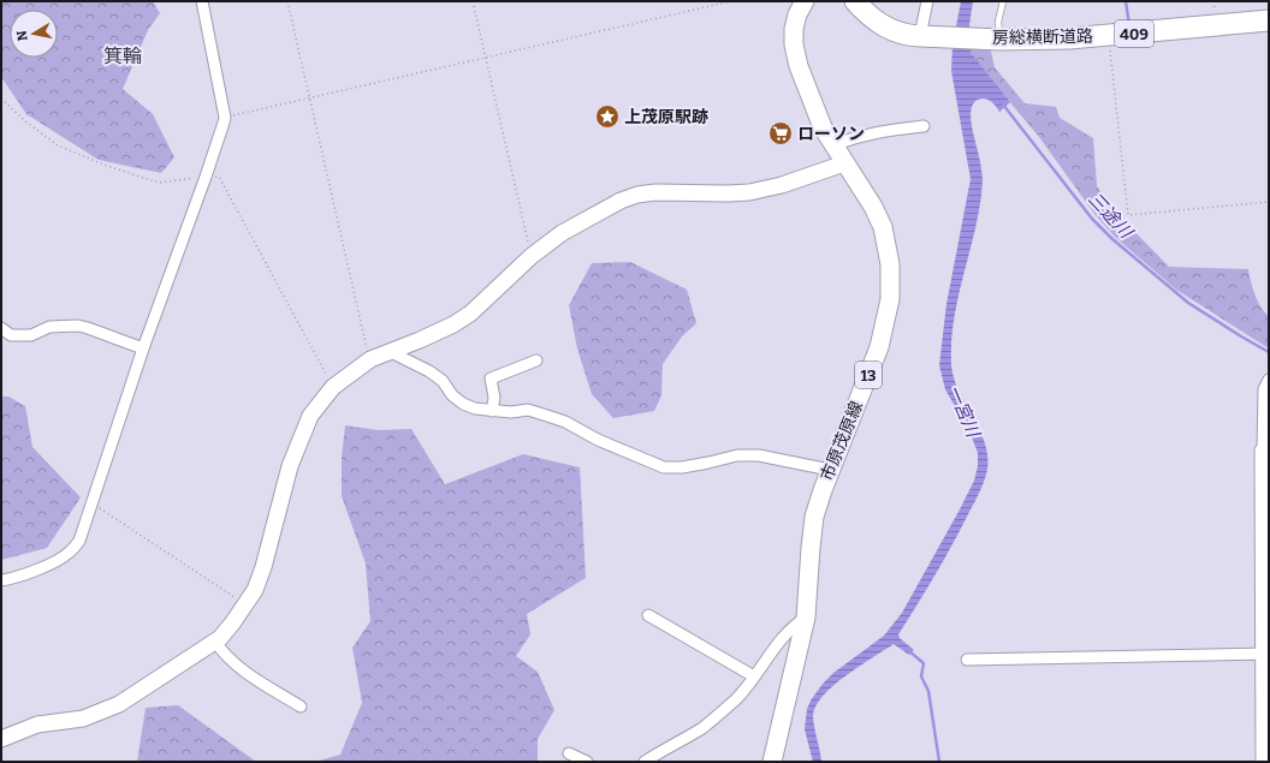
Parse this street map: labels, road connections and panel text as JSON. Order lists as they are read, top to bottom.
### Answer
{
  "streets": {
    "highway": ["409", "房総横断道路"],
    "main road": ["13", "市原茂原線"]
  },
  "districts": ["箕輪"],
  "water": ["三途川", "一宮川"],
  "places": {
    "place": ["上茂原駅跡"],
    "supermarket": ["ローソン"]
  },
  "north": "left"
}
